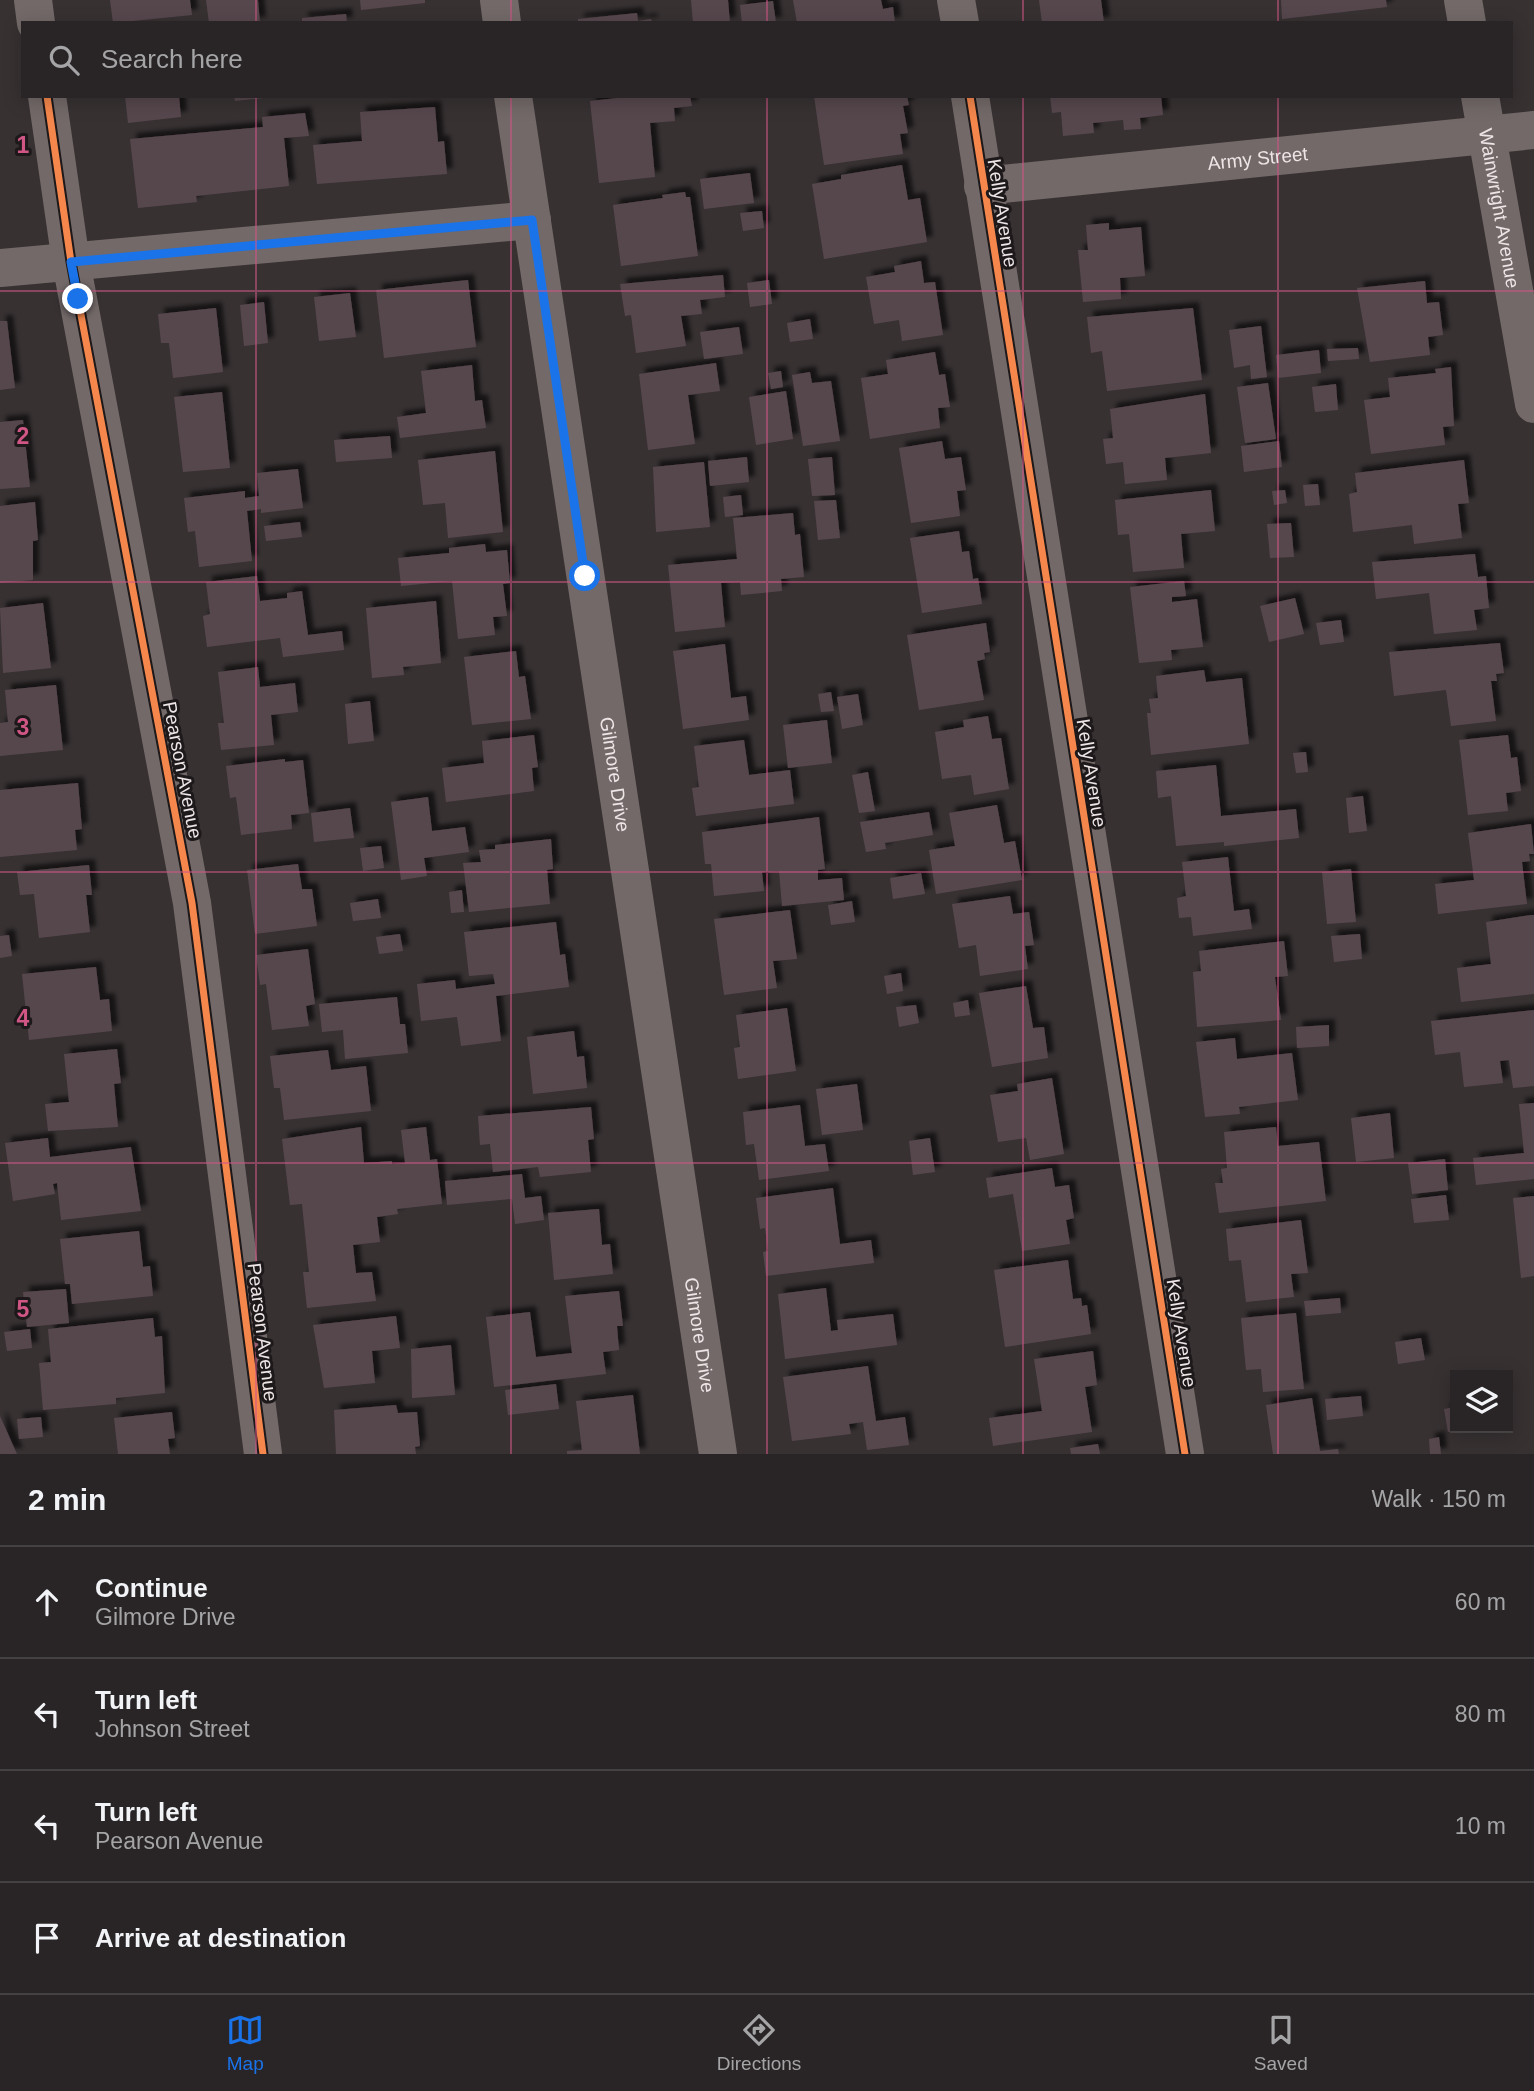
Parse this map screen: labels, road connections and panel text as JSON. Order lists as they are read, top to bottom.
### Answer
{
  "streets": {
    "street": [
      "Army Street",
      "Wainwright Avenue",
      "Kelly Avenue",
      "Pearson Avenue",
      "Gilmore Drive"
    ]
  },
  "crossings": [
    ["Army Street", "Wainwright Avenue"],
    ["Army Street", "Kelly Avenue"]
  ],
  "page": {
    "search": "Search here",
    "heading": ["2 min", "Walk · 150 m"],
    "list": [
      ["Continue", "Gilmore Drive", "60 m"],
      ["Turn left", "Johnson Street", "80 m"],
      ["Turn left", "Pearson Avenue", "10 m"],
      "Arrive at destination"
    ],
    "nav": ["Map", "Directions", "Saved"]
  },
  "grid": {
    "rows": [
      "1",
      "2",
      "3",
      "4",
      "5"
    ]
  }
}
